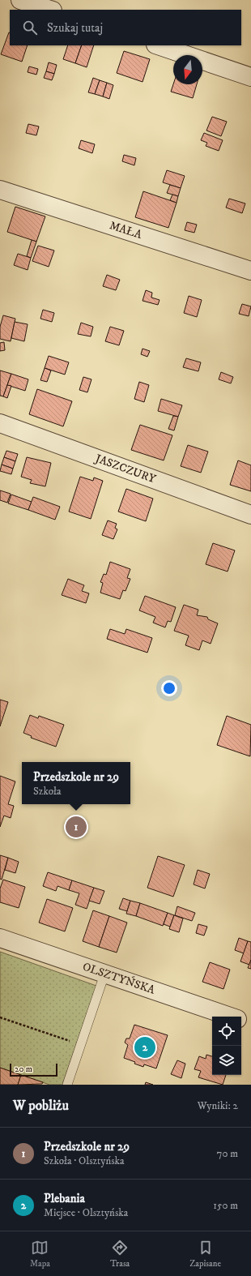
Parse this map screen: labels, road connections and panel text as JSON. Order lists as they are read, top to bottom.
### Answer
{
  "streets": {
    "street": ["MAŁA", "JASZCZURY", "OLSZTYŃSKA"]
  },
  "scale_bar": "20 m",
  "north": "bottom",
  "page": {
    "search": "Szukaj tutaj",
    "popup": ["Przedszkole nr 29", "Szkoła"],
    "pins": ["1", "2"],
    "scale": "20 m",
    "heading": ["W pobliżu", "Wyniki: 2"],
    "list": [
      {
        "mark": "1",
        "name": "Przedszkole nr 29",
        "note": "Szkoła · Olsztyńska",
        "value": "70 m"
      },
      {
        "mark": "2",
        "name": "Plebania",
        "note": "Miejsce · Olsztyńska",
        "value": "150 m"
      }
    ],
    "nav": ["Mapa", "Trasa", "Zapisane"]
  }
}
